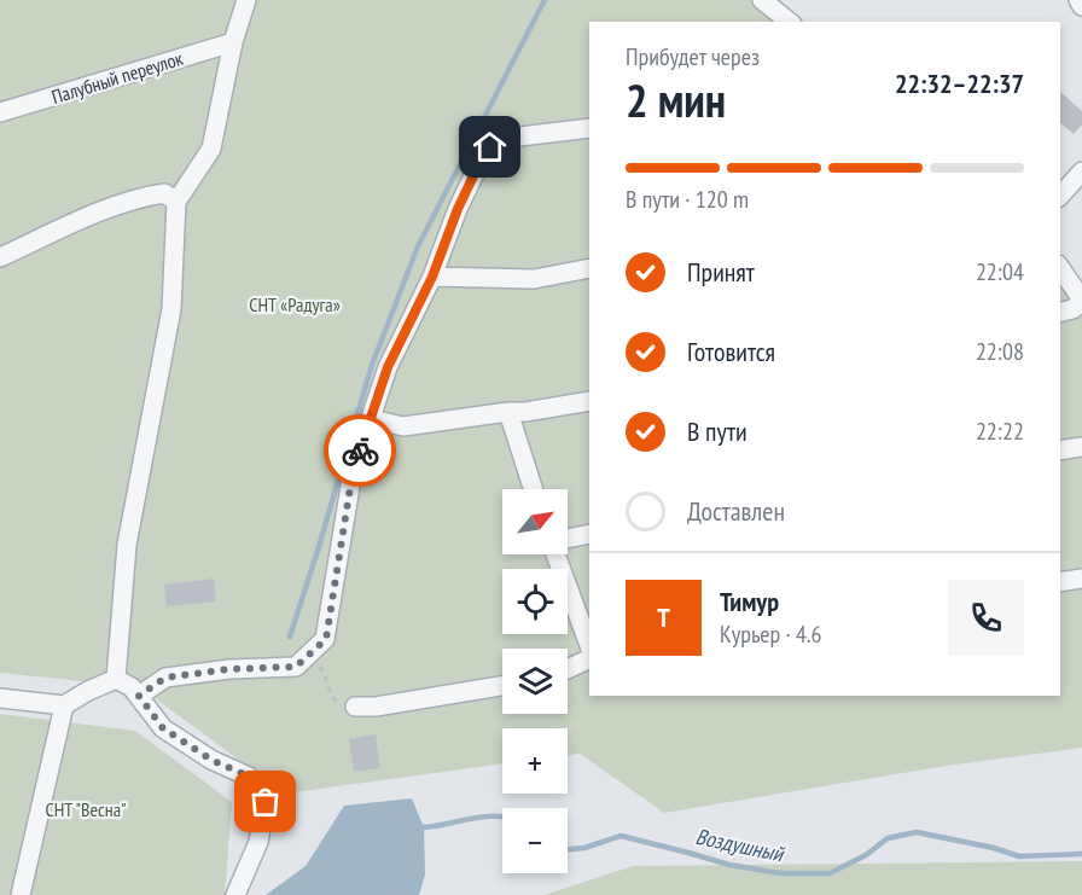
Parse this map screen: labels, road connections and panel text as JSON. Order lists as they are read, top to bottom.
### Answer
{
  "streets": {
    "street": ["Палубный переулок"]
  },
  "water": ["Воздушный"],
  "parks": ["СНТ «Радуга»", "СНТ \"Весна\""],
  "north": "top right",
  "page": {
    "heading": ["2 мин", "Прибудет через", "22:32–22:37"],
    "panel": ["Тимур", "Курьер · 4.6"],
    "bar": "В пути · 120 m",
    "list": [
      ["Принят", "22:04"],
      ["Готовится", "22:08"],
      ["В пути", "22:22"],
      "Доставлен"
    ],
    "map_buttons": ["+", "−"],
    "round": "Т"
  }
}
